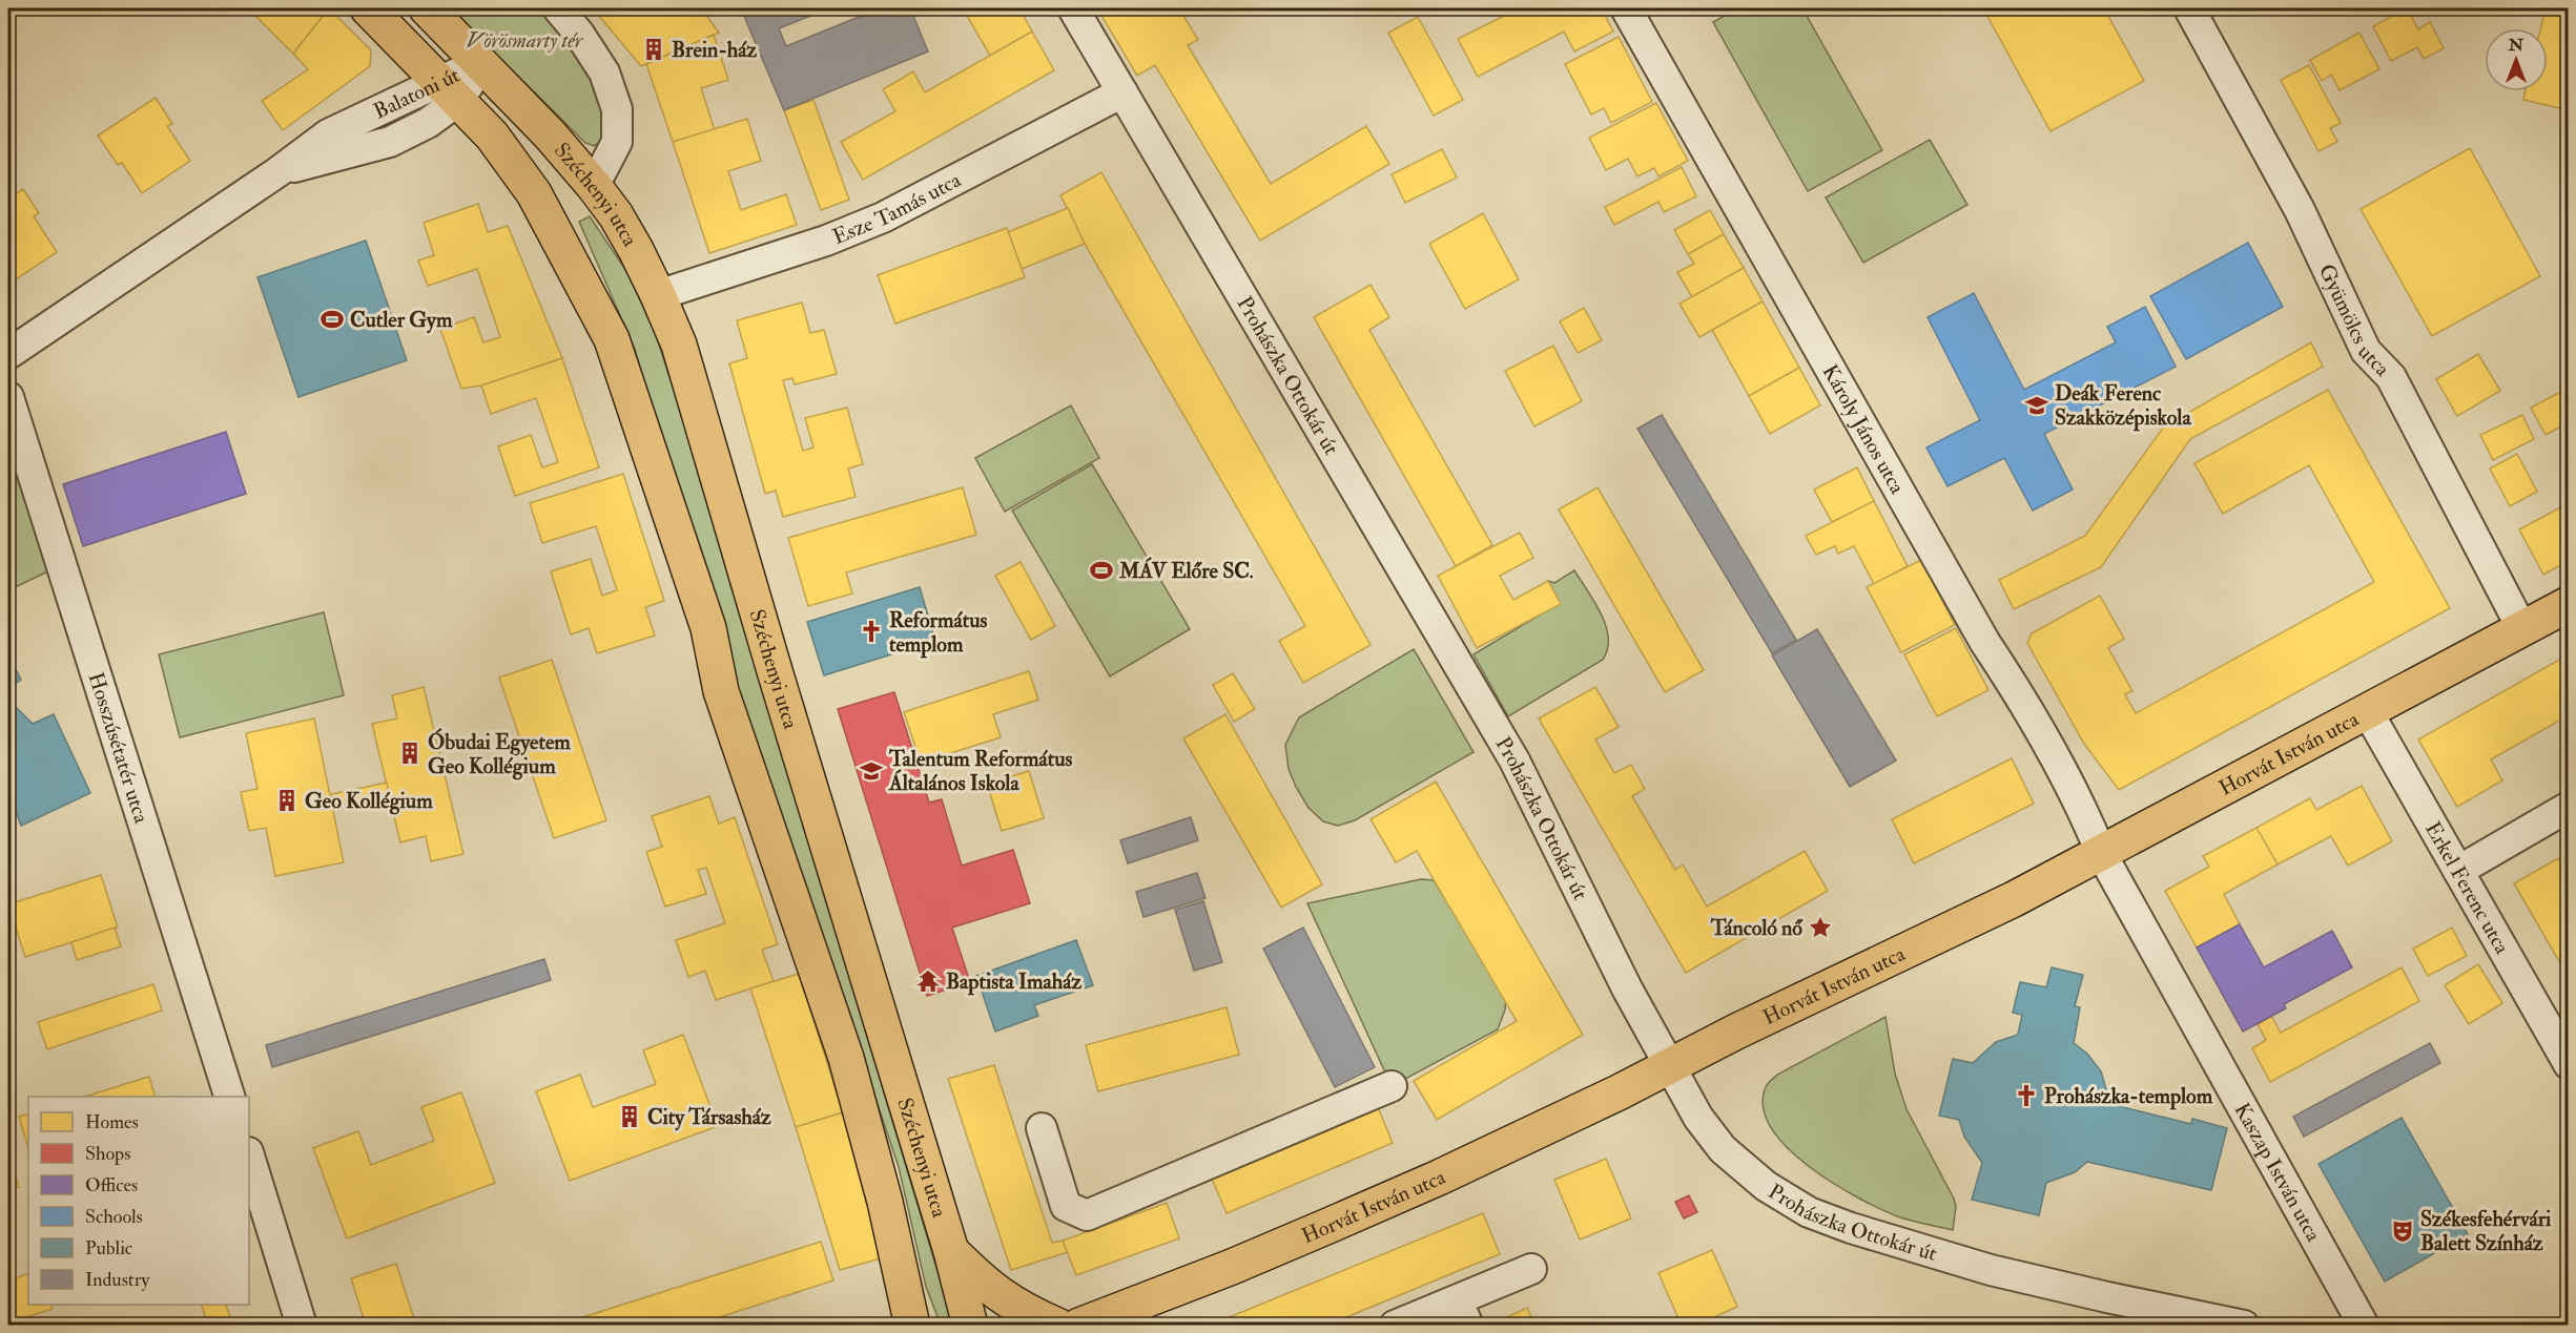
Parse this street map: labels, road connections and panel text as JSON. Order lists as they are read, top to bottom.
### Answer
{
  "streets": {
    "main road": ["Széchenyi utca", "Horvát István utca"],
    "street": [
      "Balatoni út",
      "Esze Tamás utca",
      "Gyümölcs utca",
      "Prohászka Ottokár út",
      "Károly János utca",
      "Hosszúsétatér utca",
      "Erkel Ferenc utca",
      "Kaszap István utca"
    ]
  },
  "crossings": [
    ["Balatoni út", "Széchenyi utca"],
    ["Széchenyi utca", "Esze Tamás utca"],
    ["Esze Tamás utca", "Prohászka Ottokár út"],
    ["Gyümölcs utca", "Horvát István utca"],
    ["Prohászka Ottokár út", "Horvát István utca"],
    ["Károly János utca", "Horvát István utca"],
    ["Károly János utca", "Kaszap István utca"],
    ["Horvát István utca", "Erkel Ferenc utca"],
    ["Horvát István utca", "Kaszap István utca"]
  ],
  "parks": ["Vörösmarty tér"],
  "places": {
    "building": [
      "Brein-ház",
      "Óbudai Egyetem Geo Kollégium",
      "Geo Kollégium",
      "City Társasház"
    ],
    "sports": ["Cutler Gym", "MÁV Előre SC."],
    "school or university": ["Deák Ferenc Szakközépiskola", "Talentum Református Általános Iskola"],
    "church": ["Református templom", "Prohászka-templom"],
    "place": ["Táncoló nő"],
    "temple": ["Baptista Imaház"],
    "theatre": ["Székesfehérvári Balett Színház"]
  },
  "legend": [
    "Homes",
    "Shops",
    "Offices",
    "Schools",
    "Public",
    "Industry"
  ],
  "north": "top"
}
